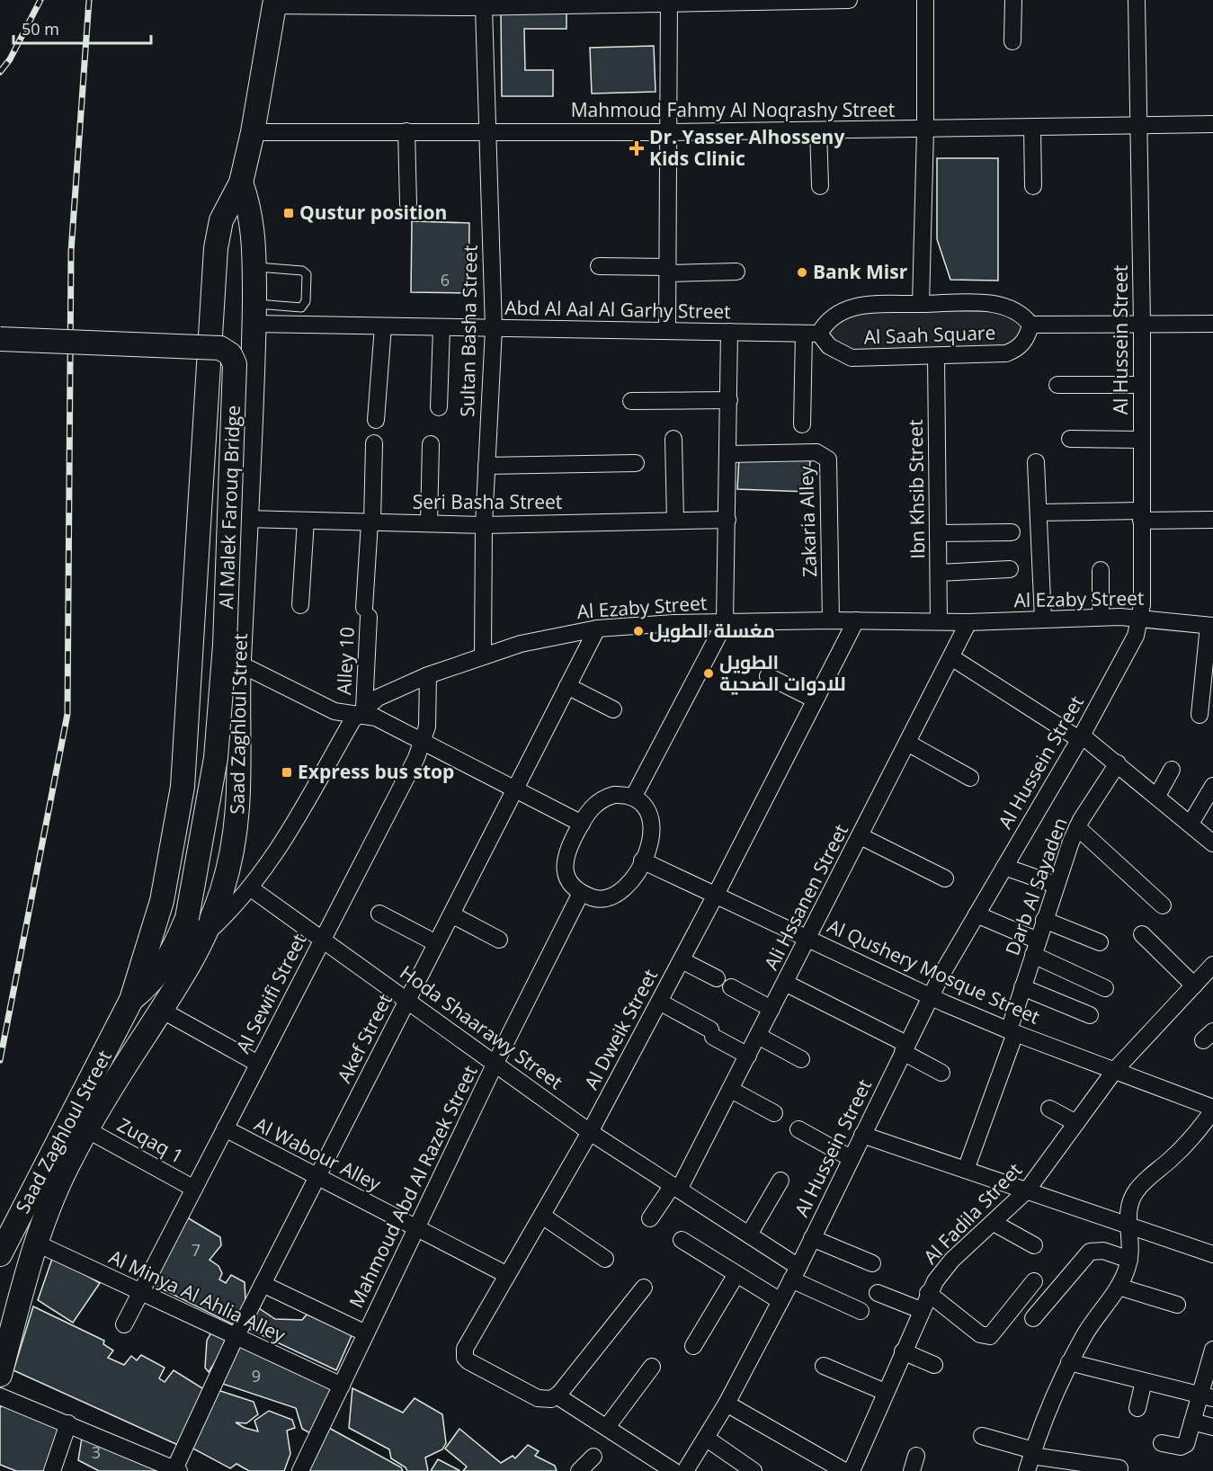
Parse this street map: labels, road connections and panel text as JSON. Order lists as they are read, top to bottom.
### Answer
{
  "streets": {
    "main road": ["Al Malek Farouq Bridge", "Saad Zaghloul Street"],
    "street": [
      "Mahmoud Fahmy Al Noqrashy Street",
      "Abd Al Aal Al Garhy Street",
      "Sultan Basha Street",
      "Al Saah Square",
      "Al Hussein Street",
      "Ibn Khsib Street",
      "Seri Basha Street",
      "Zakaria Alley",
      "Al Ezaby Street",
      "Alley 10",
      "Darb Al Sayaden",
      "Ali Hssanen Street",
      "Al Qushery Mosque Street",
      "Al Sewifi Street",
      "Hoda Shaarawy Street",
      "Al Dweik Street",
      "Akef Street",
      "Zuqaq 1",
      "Al Wabour Alley",
      "Mahmoud Abd Al Razek Street",
      "Al Fadila Street",
      "Al Minya Al Ahlia Alley"
    ]
  },
  "crossings": [
    ["Mahmoud Fahmy Al Noqrashy Street", "Sultan Basha Street"],
    ["Mahmoud Fahmy Al Noqrashy Street", "Al Hussein Street"],
    ["Mahmoud Fahmy Al Noqrashy Street", "Saad Zaghloul Street"],
    ["Abd Al Aal Al Garhy Street", "Sultan Basha Street"],
    ["Abd Al Aal Al Garhy Street", "Al Saah Square"],
    ["Abd Al Aal Al Garhy Street", "Saad Zaghloul Street"],
    ["Sultan Basha Street", "Seri Basha Street"],
    ["Sultan Basha Street", "Al Ezaby Street"],
    ["Al Saah Square", "Ibn Khsib Street"],
    ["Al Hussein Street", "Al Ezaby Street"],
    ["Al Hussein Street", "Al Qushery Mosque Street"],
    ["Al Hussein Street", "Hoda Shaarawy Street"],
    ["Ibn Khsib Street", "Al Ezaby Street"],
    ["Seri Basha Street", "Alley 10"],
    ["Seri Basha Street", "Saad Zaghloul Street"],
    ["Al Malek Farouq Bridge", "Saad Zaghloul Street"],
    ["Zakaria Alley", "Al Ezaby Street"],
    ["Al Ezaby Street", "Alley 10"],
    ["Al Ezaby Street", "Saad Zaghloul Street"],
    ["Al Ezaby Street", "Ali Hssanen Street"],
    ["Al Ezaby Street", "Al Sewifi Street"],
    ["Al Ezaby Street", "Hoda Shaarawy Street"],
    ["Al Ezaby Street", "Al Dweik Street"],
    ["Al Ezaby Street", "Akef Street"],
    ["Saad Zaghloul Street", "Zuqaq 1"],
    ["Saad Zaghloul Street", "Al Minya Al Ahlia Alley"],
    ["Darb Al Sayaden", "Al Qushery Mosque Street"],
    ["Ali Hssanen Street", "Al Qushery Mosque Street"],
    ["Ali Hssanen Street", "Hoda Shaarawy Street"],
    ["Al Qushery Mosque Street", "Al Dweik Street"],
    ["Al Qushery Mosque Street", "Mahmoud Abd Al Razek Street"],
    ["Al Qushery Mosque Street", "Al Fadila Street"],
    ["Al Sewifi Street", "Hoda Shaarawy Street"],
    ["Al Sewifi Street", "Zuqaq 1"],
    ["Al Sewifi Street", "Al Wabour Alley"],
    ["Al Sewifi Street", "Al Minya Al Ahlia Alley"],
    ["Hoda Shaarawy Street", "Al Dweik Street"],
    ["Hoda Shaarawy Street", "Akef Street"],
    ["Hoda Shaarawy Street", "Mahmoud Abd Al Razek Street"],
    ["Al Dweik Street", "Al Wabour Alley"],
    ["Akef Street", "Al Wabour Alley"],
    ["Akef Street", "Al Minya Al Ahlia Alley"],
    ["Al Wabour Alley", "Mahmoud Abd Al Razek Street"],
    ["Mahmoud Abd Al Razek Street", "Al Minya Al Ahlia Alley"]
  ],
  "places": {
    "health": ["Dr. Yasser Alhosseny Kids Clinic"],
    "transit": ["Qustur position", "Express bus stop"],
    "other": ["Bank Misr", "مغسلة الطويل", "الطويل للادوات الصحية"]
  },
  "house_numbers": [
    "6",
    "7",
    "9",
    "3"
  ],
  "scale_bar": "50 m"
}
